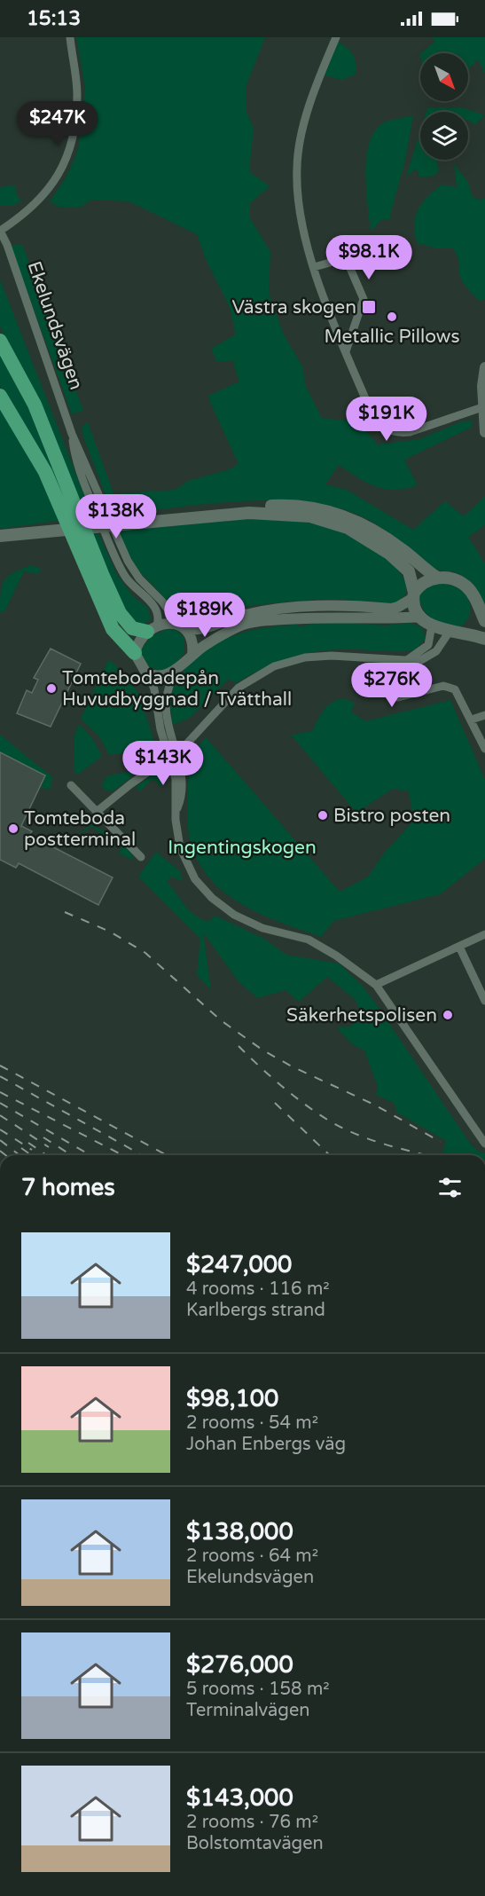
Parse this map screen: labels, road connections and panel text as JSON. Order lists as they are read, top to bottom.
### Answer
{
  "streets": {
    "street": ["Ekelundsvägen"]
  },
  "parks": ["Ingentingskogen"],
  "places": {
    "transit": ["Västra skogen"],
    "other": [
      "Metallic Pillows",
      "Tomtebodadepån Huvudbyggnad / Tvätthall",
      "Bistro posten",
      "Tomteboda postterminal",
      "Säkerhetspolisen"
    ]
  },
  "north": "bottom right",
  "page": {
    "status": "15:13",
    "price": [
      "$247K",
      "$98.1K",
      "$191K",
      "$138K",
      "$189K",
      "$276K",
      "$143K"
    ],
    "heading": "7 homes",
    "list": [
      {
        "name": "$247,000",
        "note": "4 rooms · 116 m² · Karlbergs strand"
      },
      {
        "name": "$98,100",
        "note": "2 rooms · 54 m² · Johan Enbergs väg"
      },
      {
        "name": "$138,000",
        "note": "2 rooms · 64 m² · Ekelundsvägen"
      },
      {
        "name": "$276,000",
        "note": "5 rooms · 158 m² · Terminalvägen"
      },
      {
        "name": "$143,000",
        "note": "2 rooms · 76 m² · Bolstomtavägen"
      }
    ]
  }
}
